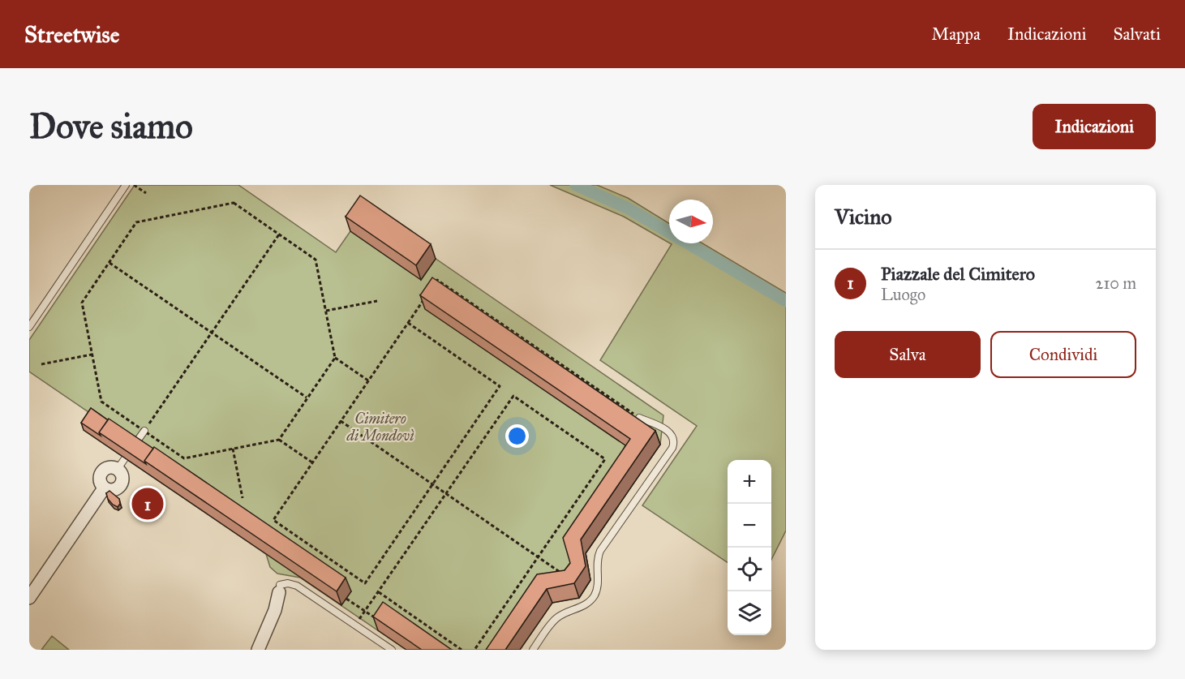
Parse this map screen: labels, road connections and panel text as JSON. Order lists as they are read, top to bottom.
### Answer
{
  "parks": ["Cimitero di Mondovì"],
  "north": "right",
  "page": {
    "header": "Streetwise",
    "nav": ["Mappa", "Indicazioni", "Salvati"],
    "buttons": [
      "Indicazioni",
      ["Salva", "Condividi"]
    ],
    "title": "Dove siamo",
    "heading": "Vicino",
    "list": [
      {
        "mark": "1",
        "name": "Piazzale del Cimitero",
        "note": "Luogo",
        "value": "210 m"
      }
    ],
    "map_buttons": ["+", "−"],
    "pins": "1"
  }
}
